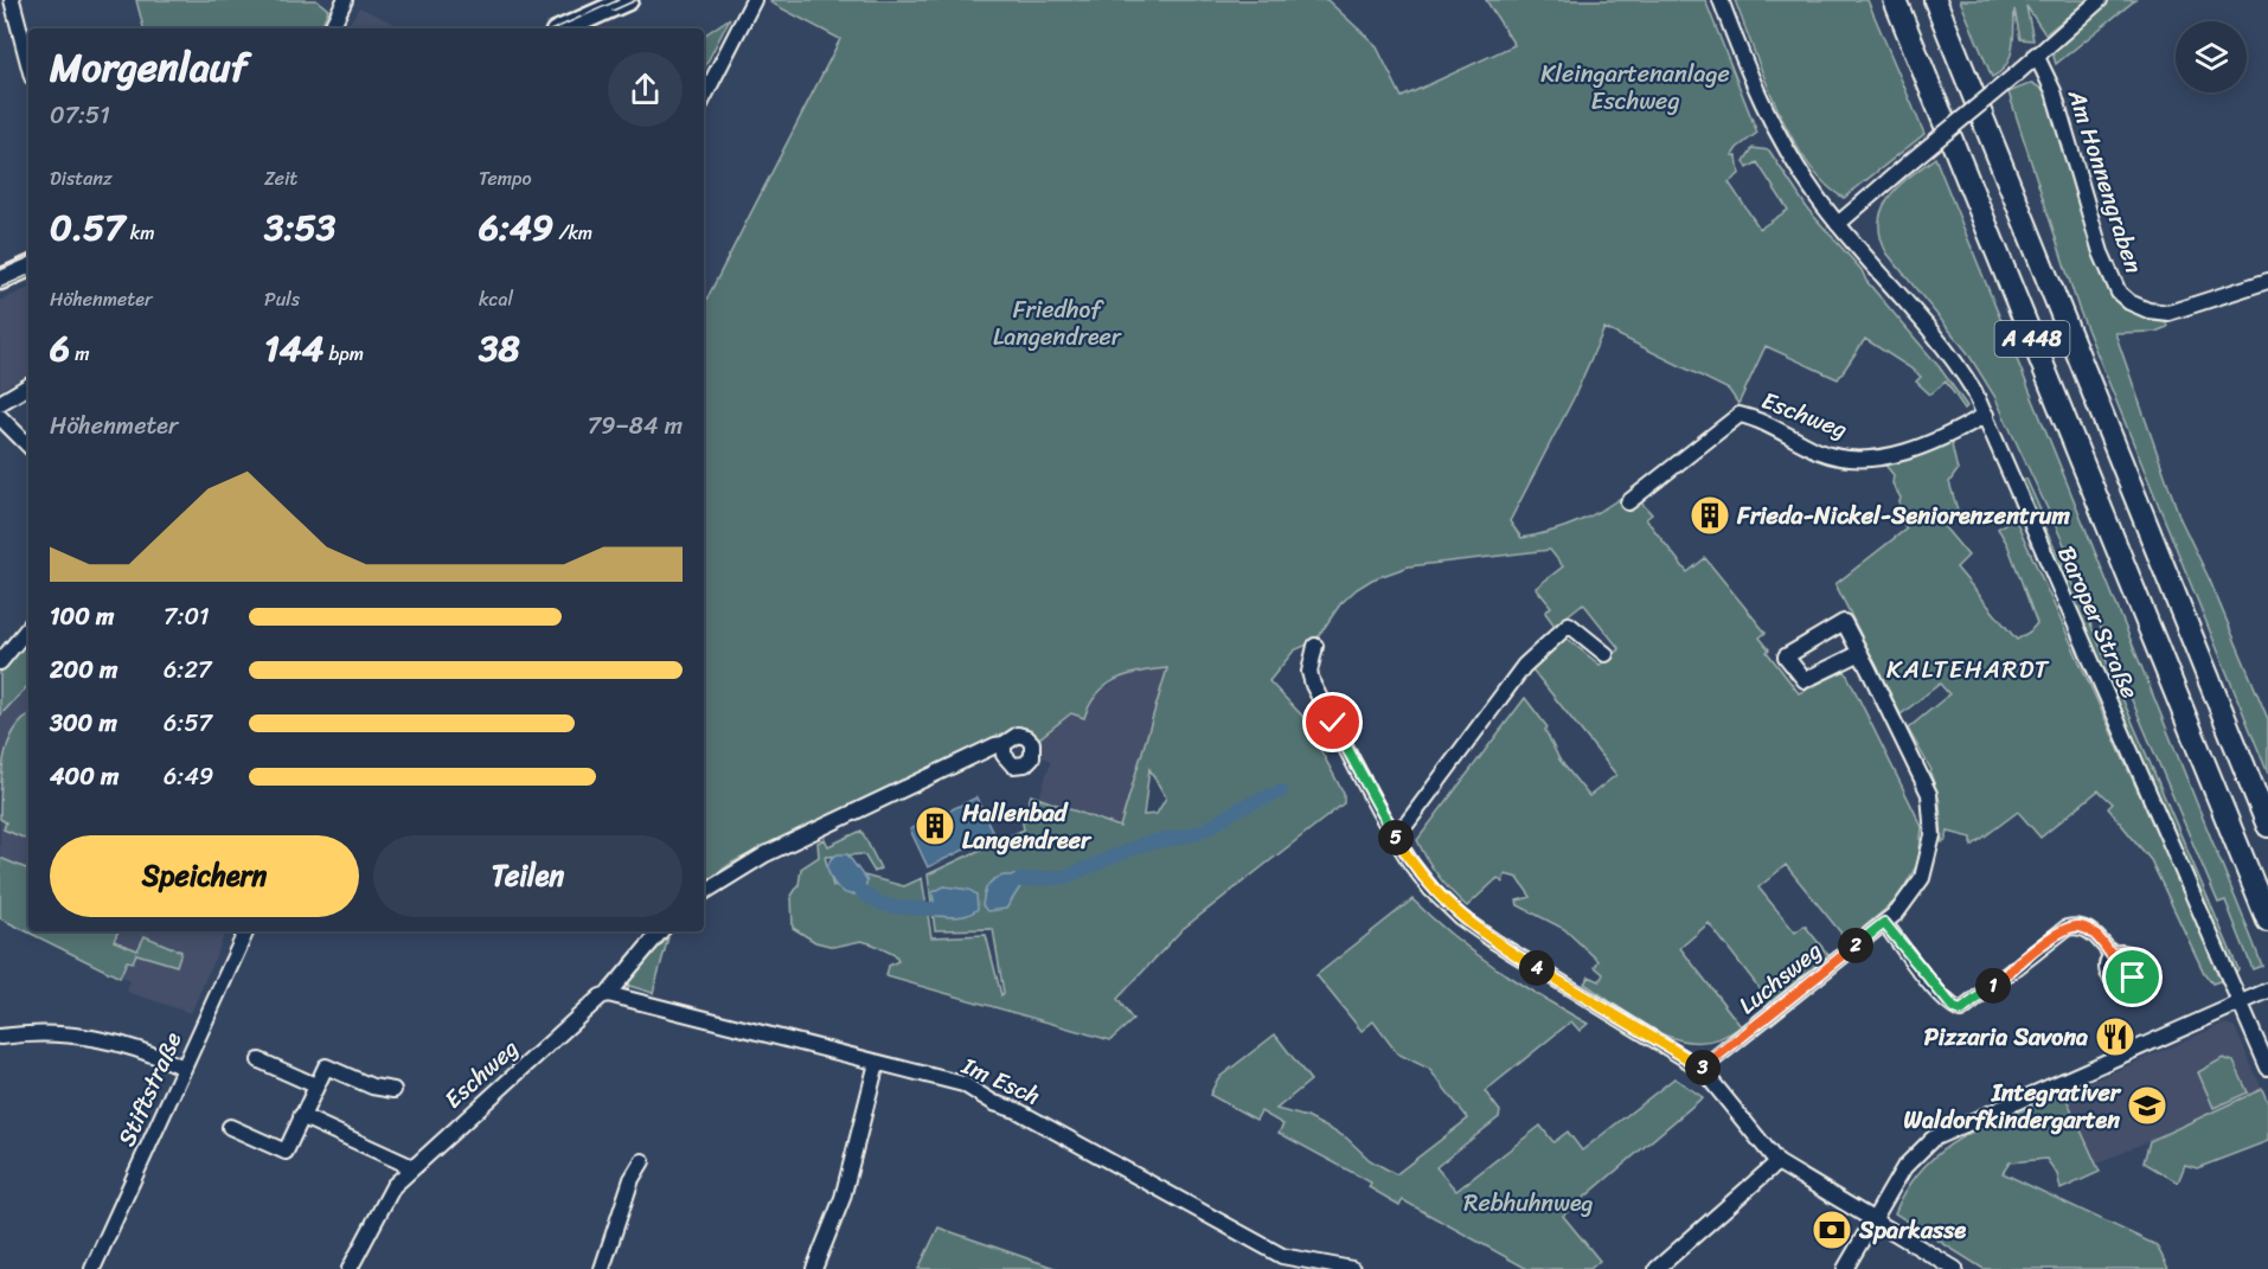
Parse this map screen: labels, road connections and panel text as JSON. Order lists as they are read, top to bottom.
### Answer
{
  "streets": {
    "highway": ["A 448"],
    "street": [
      "Am Honnengraben",
      "Eschweg",
      "Baroper Straße",
      "Luchsweg",
      "Im Esch",
      "Stiftstraße"
    ]
  },
  "crossings": [
    ["Eschweg", "Baroper Straße"],
    ["Eschweg", "Im Esch"]
  ],
  "districts": ["KALTEHARDT"],
  "parks": ["Kleingartenanlage Eschweg", "Friedhof Langendreer", "Rebhuhnweg"],
  "places": {
    "building": ["Frieda-Nickel-Seniorenzentrum", "Hallenbad Langendreer"],
    "restaurant": ["Pizzaria Savona"],
    "school or university": ["Integrativer Waldorfkindergarten"],
    "bank": ["Sparkasse"]
  },
  "page": {
    "heading": ["Morgenlauf", "07:51"],
    "stats": [
      ["Distanz", "0.57 km"],
      ["Zeit", "3:53"],
      ["Tempo", "6:49 /km"],
      ["Höhenmeter", "6 m"],
      ["Puls", "144 bpm"],
      ["kcal", "38"]
    ],
    "chart": ["Höhenmeter", "79–84 m"],
    "list": [
      {
        "name": "100 m",
        "note": "7:01"
      },
      {
        "name": "200 m",
        "note": "6:27"
      },
      {
        "name": "300 m",
        "note": "6:57"
      },
      {
        "name": "400 m",
        "note": "6:49"
      }
    ],
    "pins": [
      "5",
      "2",
      "4",
      "1",
      "3"
    ],
    "buttons": ["Speichern", "Teilen"]
  }
}
